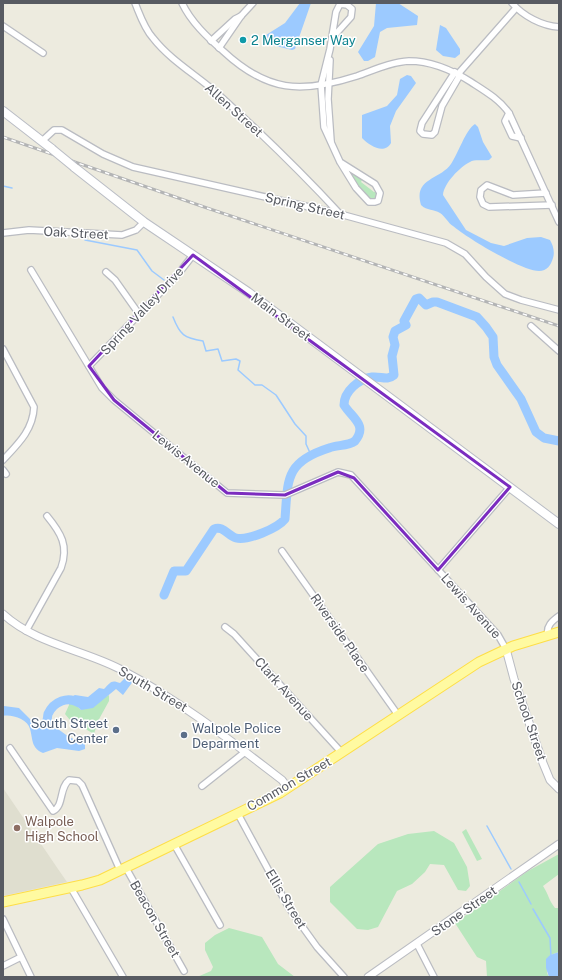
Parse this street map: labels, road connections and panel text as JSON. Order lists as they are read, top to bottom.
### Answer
{
  "streets": {
    "main road": ["Main Street", "Common Street"],
    "street": [
      "Allen Street",
      "Spring Street",
      "Oak Street",
      "Spring Valley Drive",
      "Lewis Avenue",
      "Riverside Place",
      "South Street",
      "Clark Avenue",
      "School Street",
      "Ellis Street",
      "Stone Street",
      "Beacon Street"
    ]
  },
  "crossings": [
    ["Allen Street", "Spring Street"],
    ["Spring Street", "Main Street"],
    ["Oak Street", "Main Street"],
    ["Spring Valley Drive", "Main Street"],
    ["Spring Valley Drive", "Lewis Avenue"],
    ["Lewis Avenue", "School Street"],
    ["Lewis Avenue", "Common Street"],
    ["Riverside Place", "Common Street"],
    ["South Street", "Common Street"],
    ["Clark Avenue", "Common Street"],
    ["School Street", "Common Street"],
    ["Common Street", "Ellis Street"],
    ["Common Street", "Beacon Street"]
  ],
  "places": [
    "2 Merganser Way",
    "South Street Center",
    "Walpole Police Deparment",
    "Walpole High School"
  ]
}
